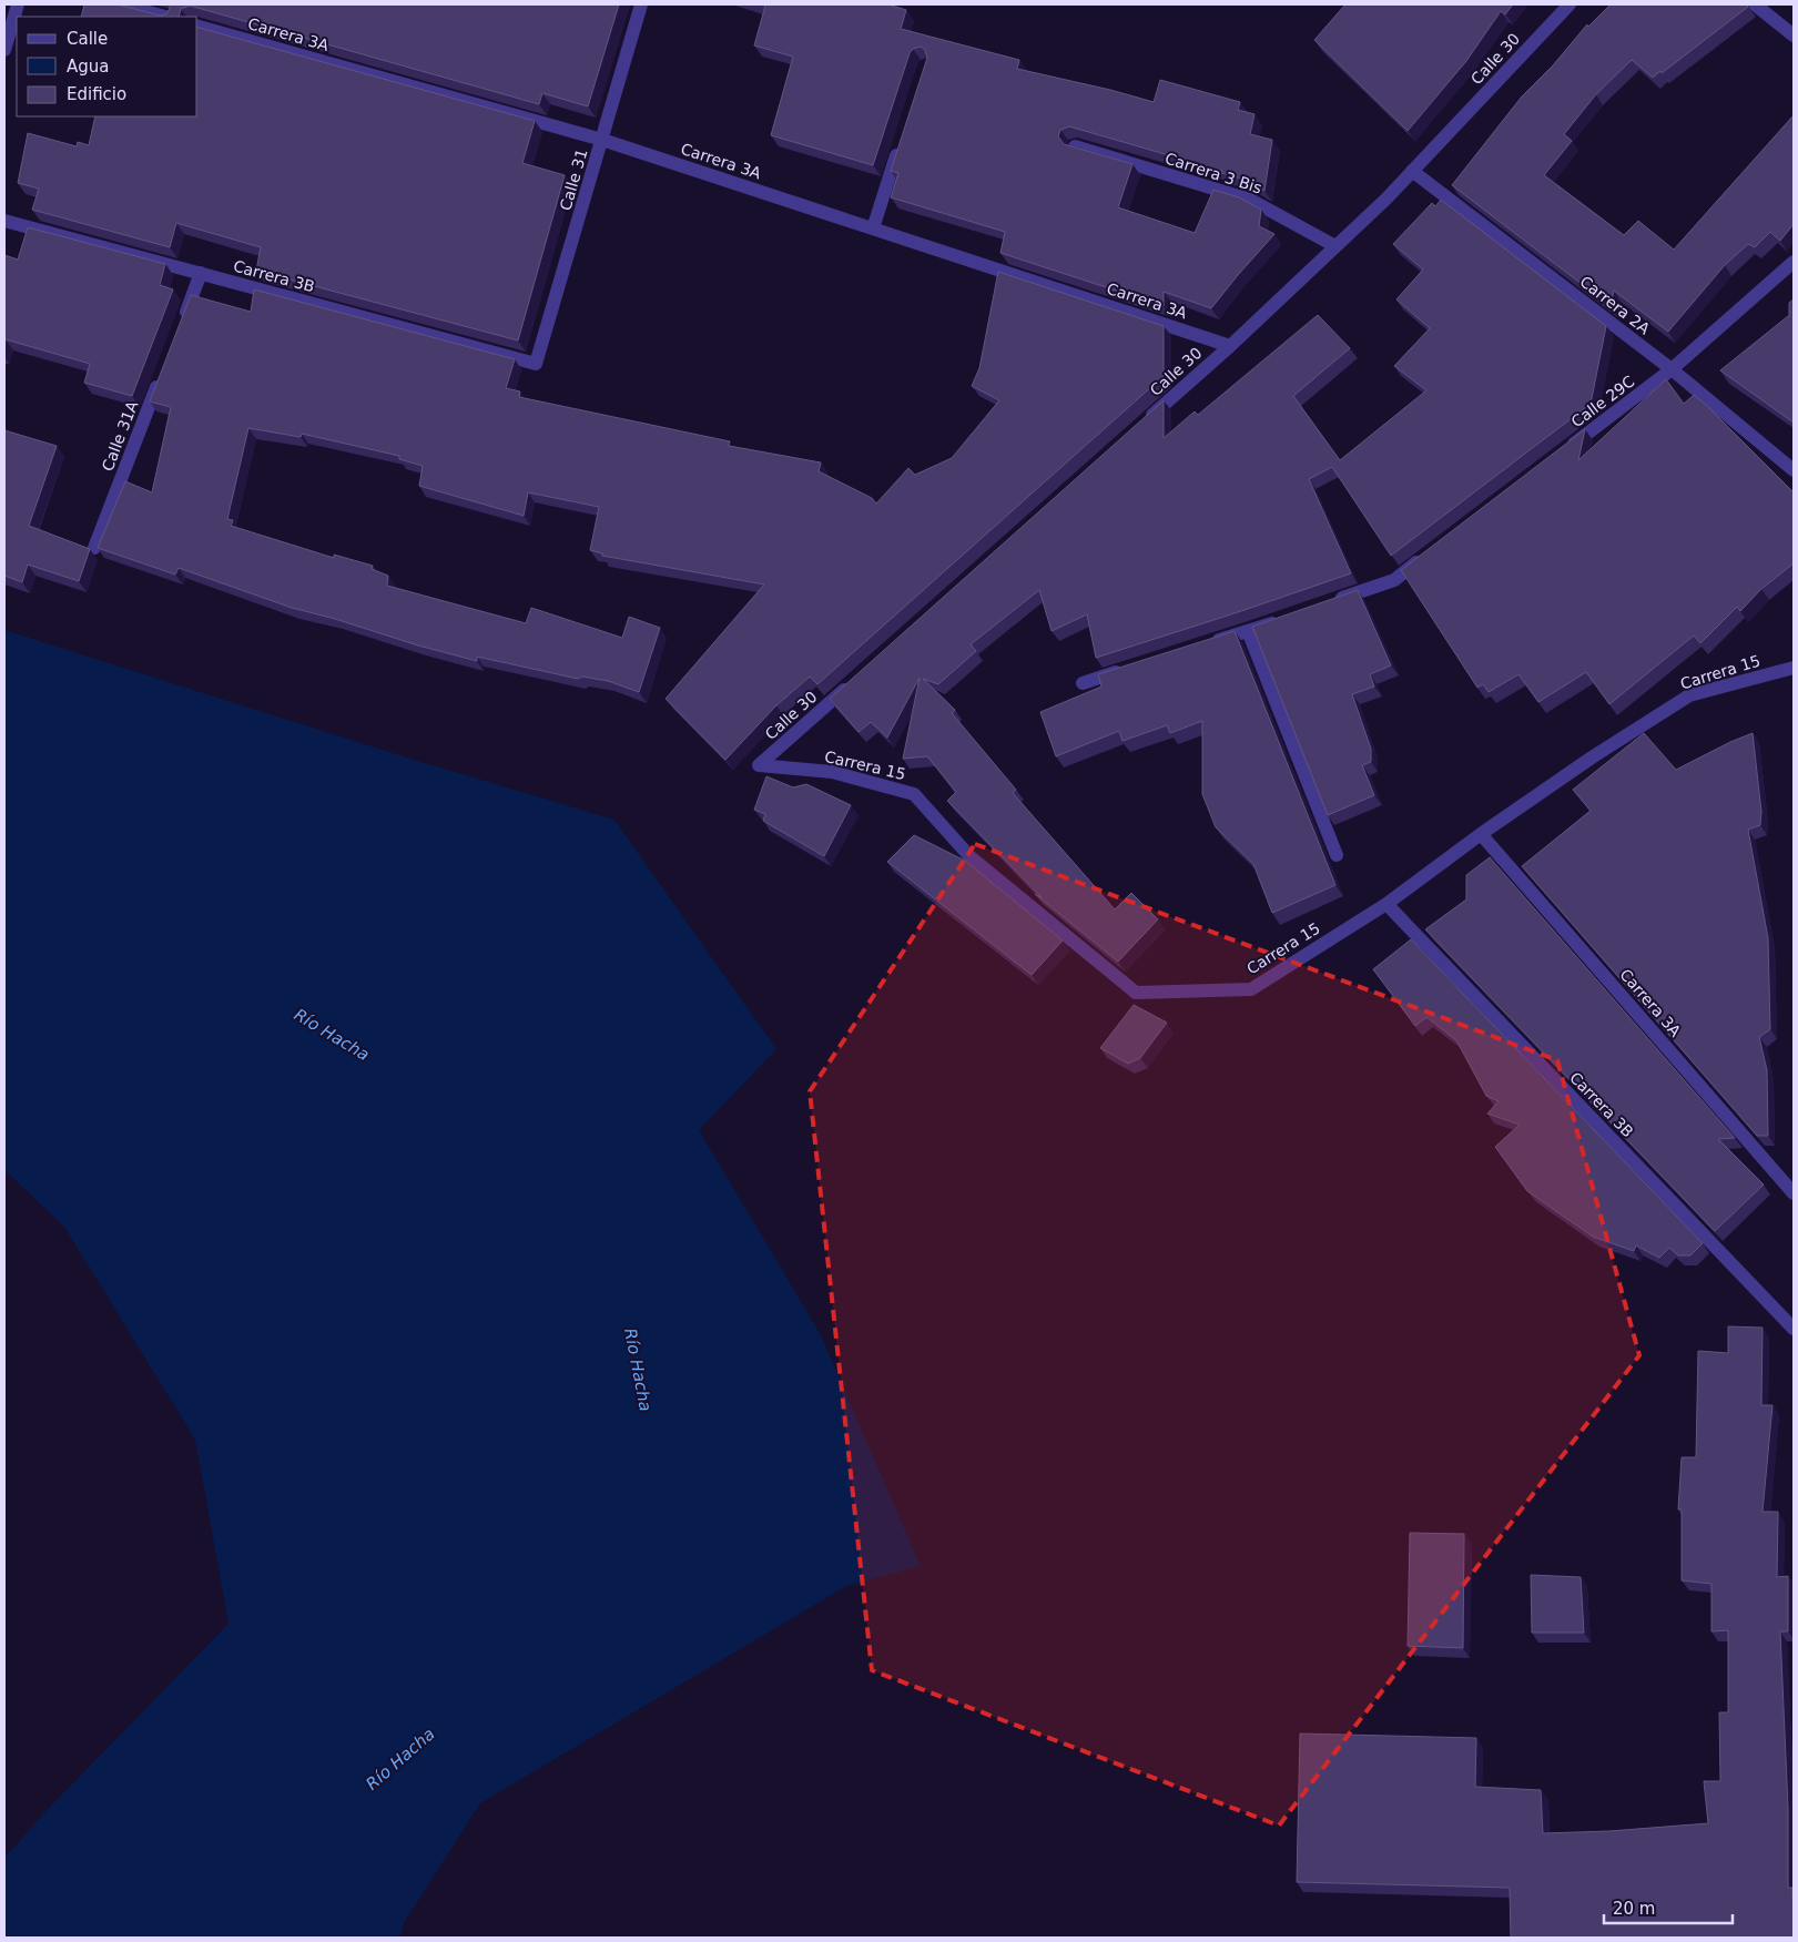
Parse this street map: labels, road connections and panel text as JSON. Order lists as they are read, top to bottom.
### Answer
{
  "streets": {
    "street": [
      "Carrera 3A",
      "Calle 30",
      "Carrera 3 Bis",
      "Calle 31",
      "Carrera 3B",
      "Carrera 2A",
      "Calle 29C",
      "Calle 31A",
      "Carrera 15"
    ]
  },
  "crossings": [
    ["Carrera 3A", "Calle 30"],
    ["Carrera 3A", "Calle 31"],
    ["Carrera 3A", "Carrera 15"],
    ["Calle 30", "Carrera 3 Bis"],
    ["Calle 30", "Carrera 2A"],
    ["Calle 30", "Carrera 15"],
    ["Calle 31", "Carrera 3B"],
    ["Carrera 3B", "Carrera 15"],
    ["Carrera 2A", "Calle 29C"]
  ],
  "water": ["Río Hacha"],
  "legend": ["Calle", "Agua", "Edificio"],
  "scale_bar": "20 m"
}
